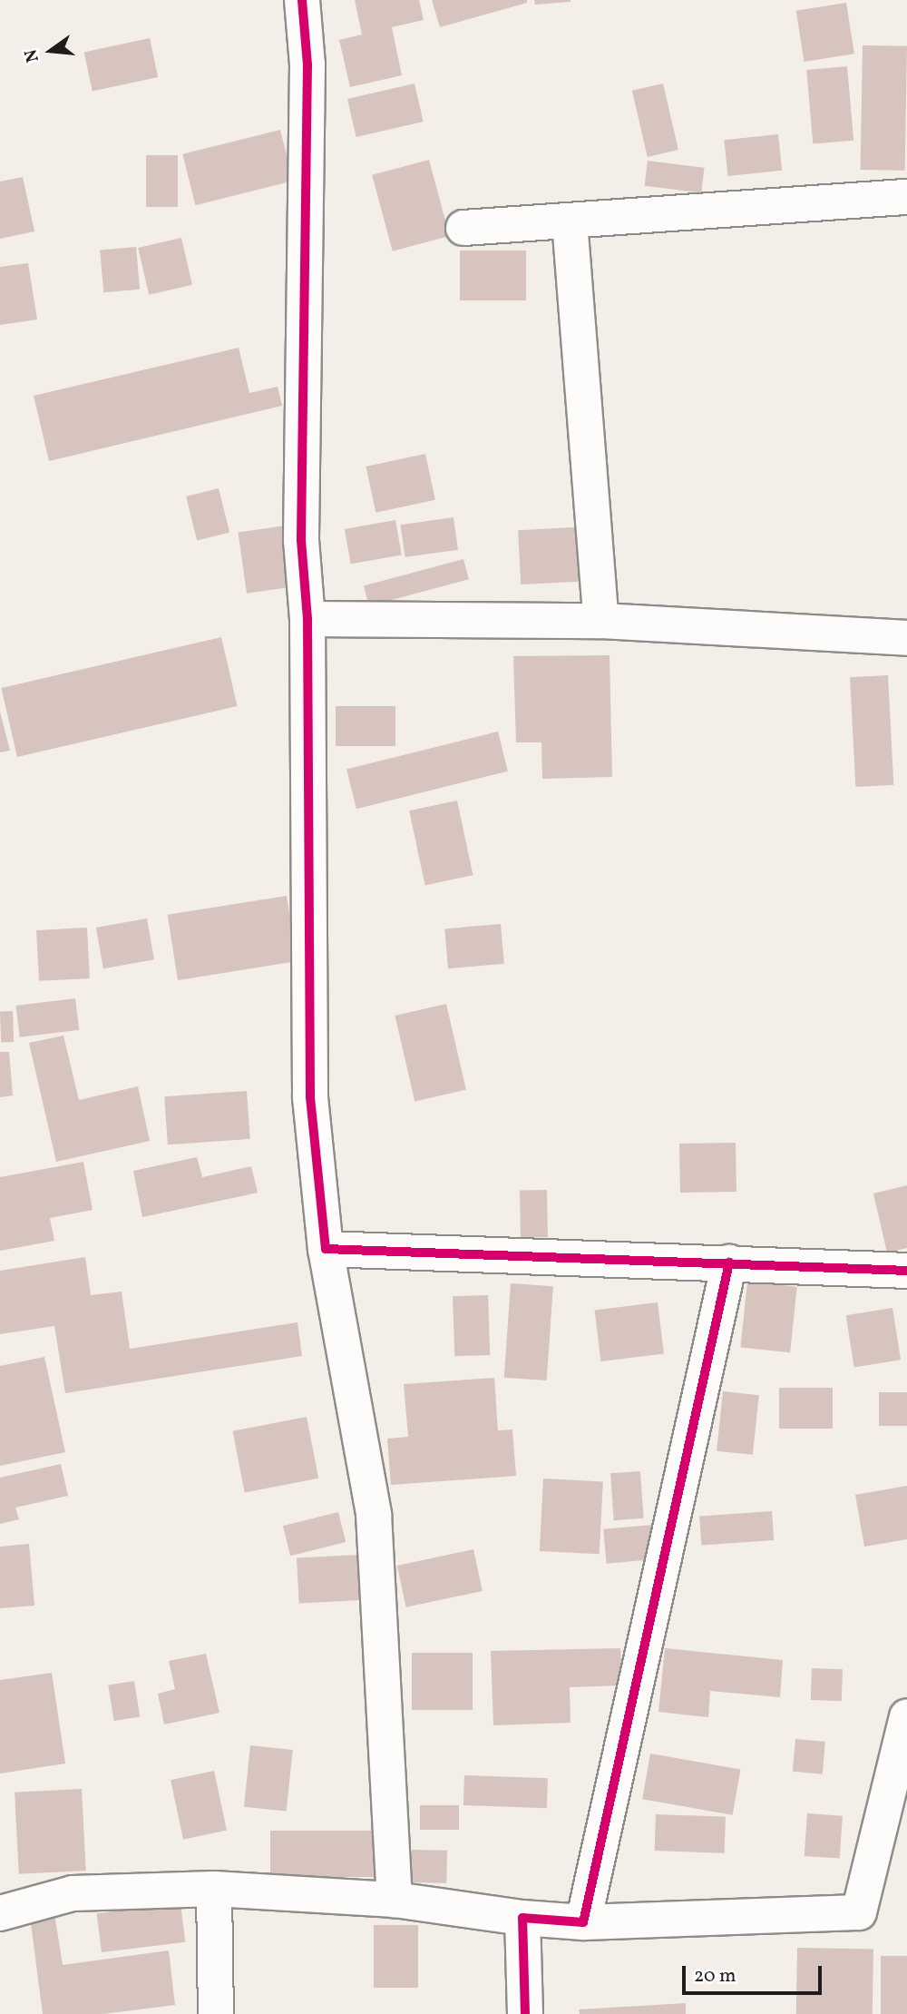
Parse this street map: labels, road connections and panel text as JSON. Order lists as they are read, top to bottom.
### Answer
{
  "scale_bar": "20 m",
  "north": "left"
}
